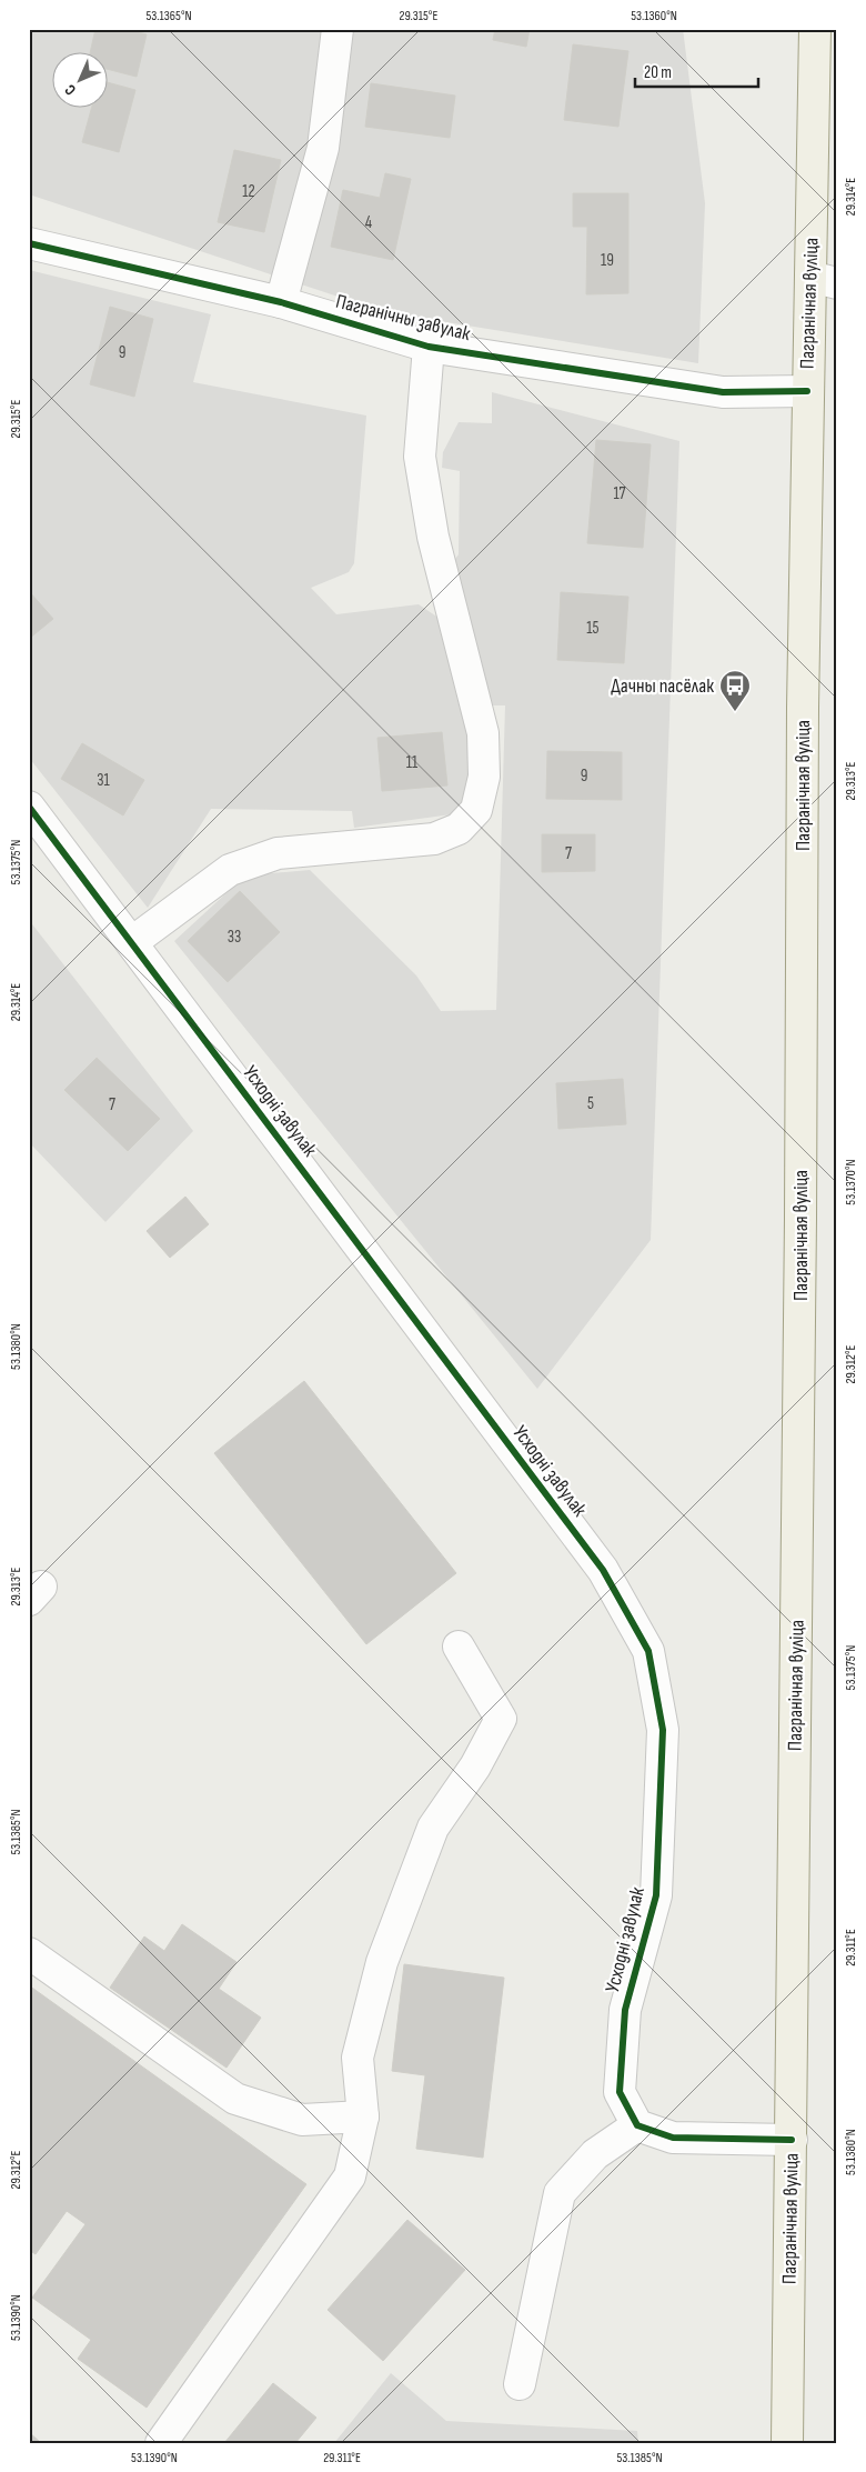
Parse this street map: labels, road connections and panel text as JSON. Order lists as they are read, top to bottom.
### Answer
{
  "streets": {
    "main road": ["Пагранічная вуліца"],
    "street": ["Пагранічны завулак", "Усходні завулак"]
  },
  "crossings": [
    ["Пагранічная вуліца", "Пагранічны завулак"]
  ],
  "places": {
    "bus stop": ["Дачны пасёлак"]
  },
  "house_numbers": [
    "12",
    "4",
    "19",
    "9",
    "17",
    "15",
    "11",
    "9",
    "31",
    "7",
    "33",
    "5",
    "7"
  ],
  "scale_bar": "20 m",
  "north": "bottom left",
  "coordinates": [
    "53.1365°N",
    "29.315°E",
    "53.1360°N",
    "29.314°E",
    "29.313°E",
    "53.1375°N",
    "53.1370°N",
    "53.1380°N",
    "29.312°E",
    "53.1385°N",
    "29.311°E",
    "53.1390°N"
  ]
}
